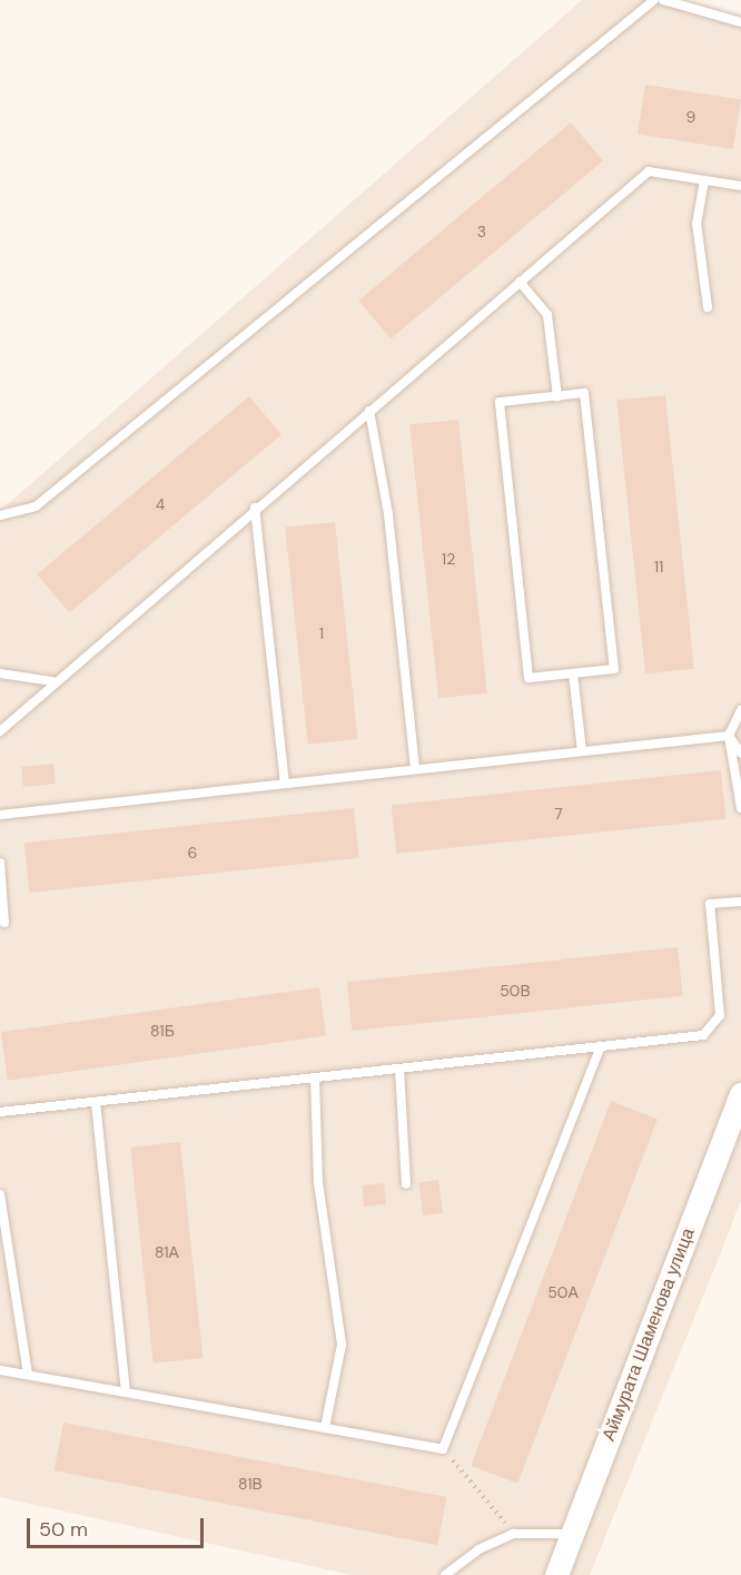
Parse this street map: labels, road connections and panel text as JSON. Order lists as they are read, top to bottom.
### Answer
{
  "streets": {
    "street": ["Аймурата Шаменова улица"]
  },
  "house_numbers": [
    "9",
    "3",
    "4",
    "12",
    "11",
    "1",
    "7",
    "6",
    "50В",
    "81Б",
    "81А",
    "50А",
    "81В"
  ],
  "scale_bar": "50 m"
}
